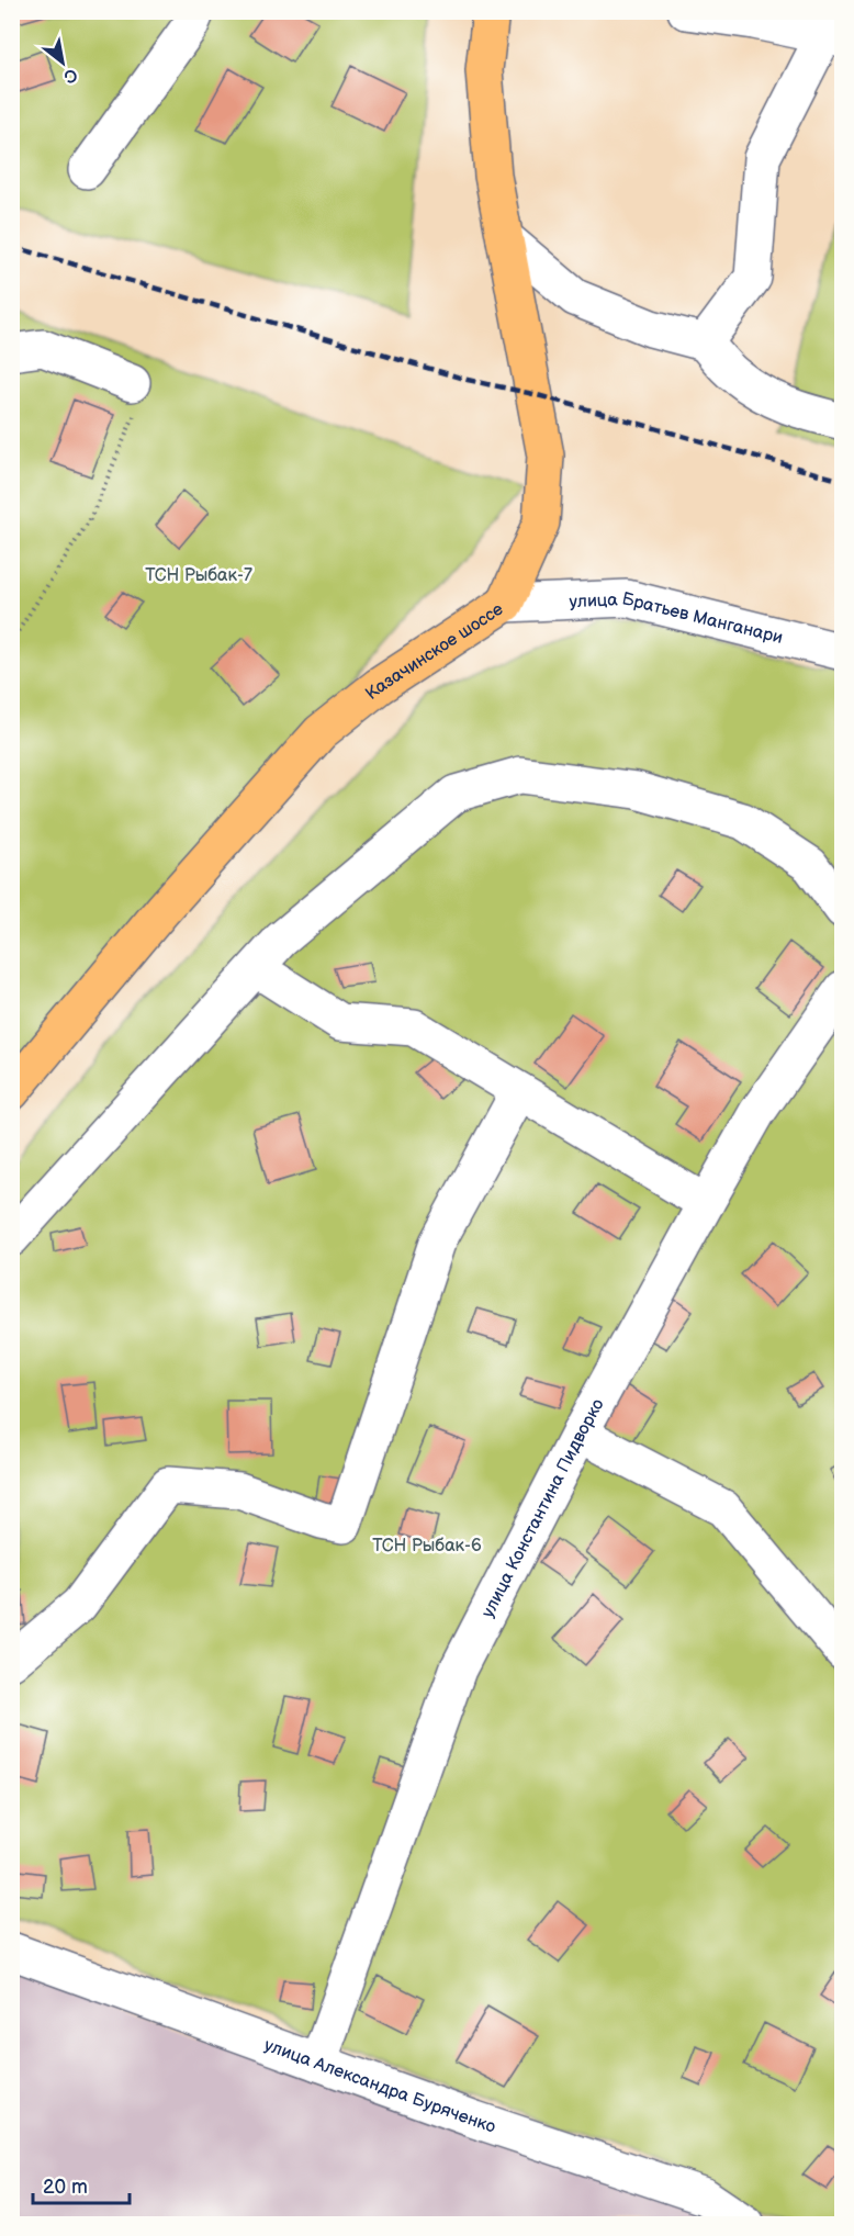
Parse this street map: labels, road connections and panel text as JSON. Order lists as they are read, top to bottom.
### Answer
{
  "streets": {
    "main road": ["Казачинское шоссе"],
    "street": ["улица Братьев Манганари", "улица Константина Пидворко", "улица Александра Буряченко"]
  },
  "crossings": [
    ["улица Братьев Манганари", "Казачинское шоссе"],
    ["улица Константина Пидворко", "улица Александра Буряченко"]
  ],
  "parks": ["ТСН Рыбак-7", "ТСН Рыбак-6"],
  "scale_bar": "20 m",
  "north": "bottom right"
}
